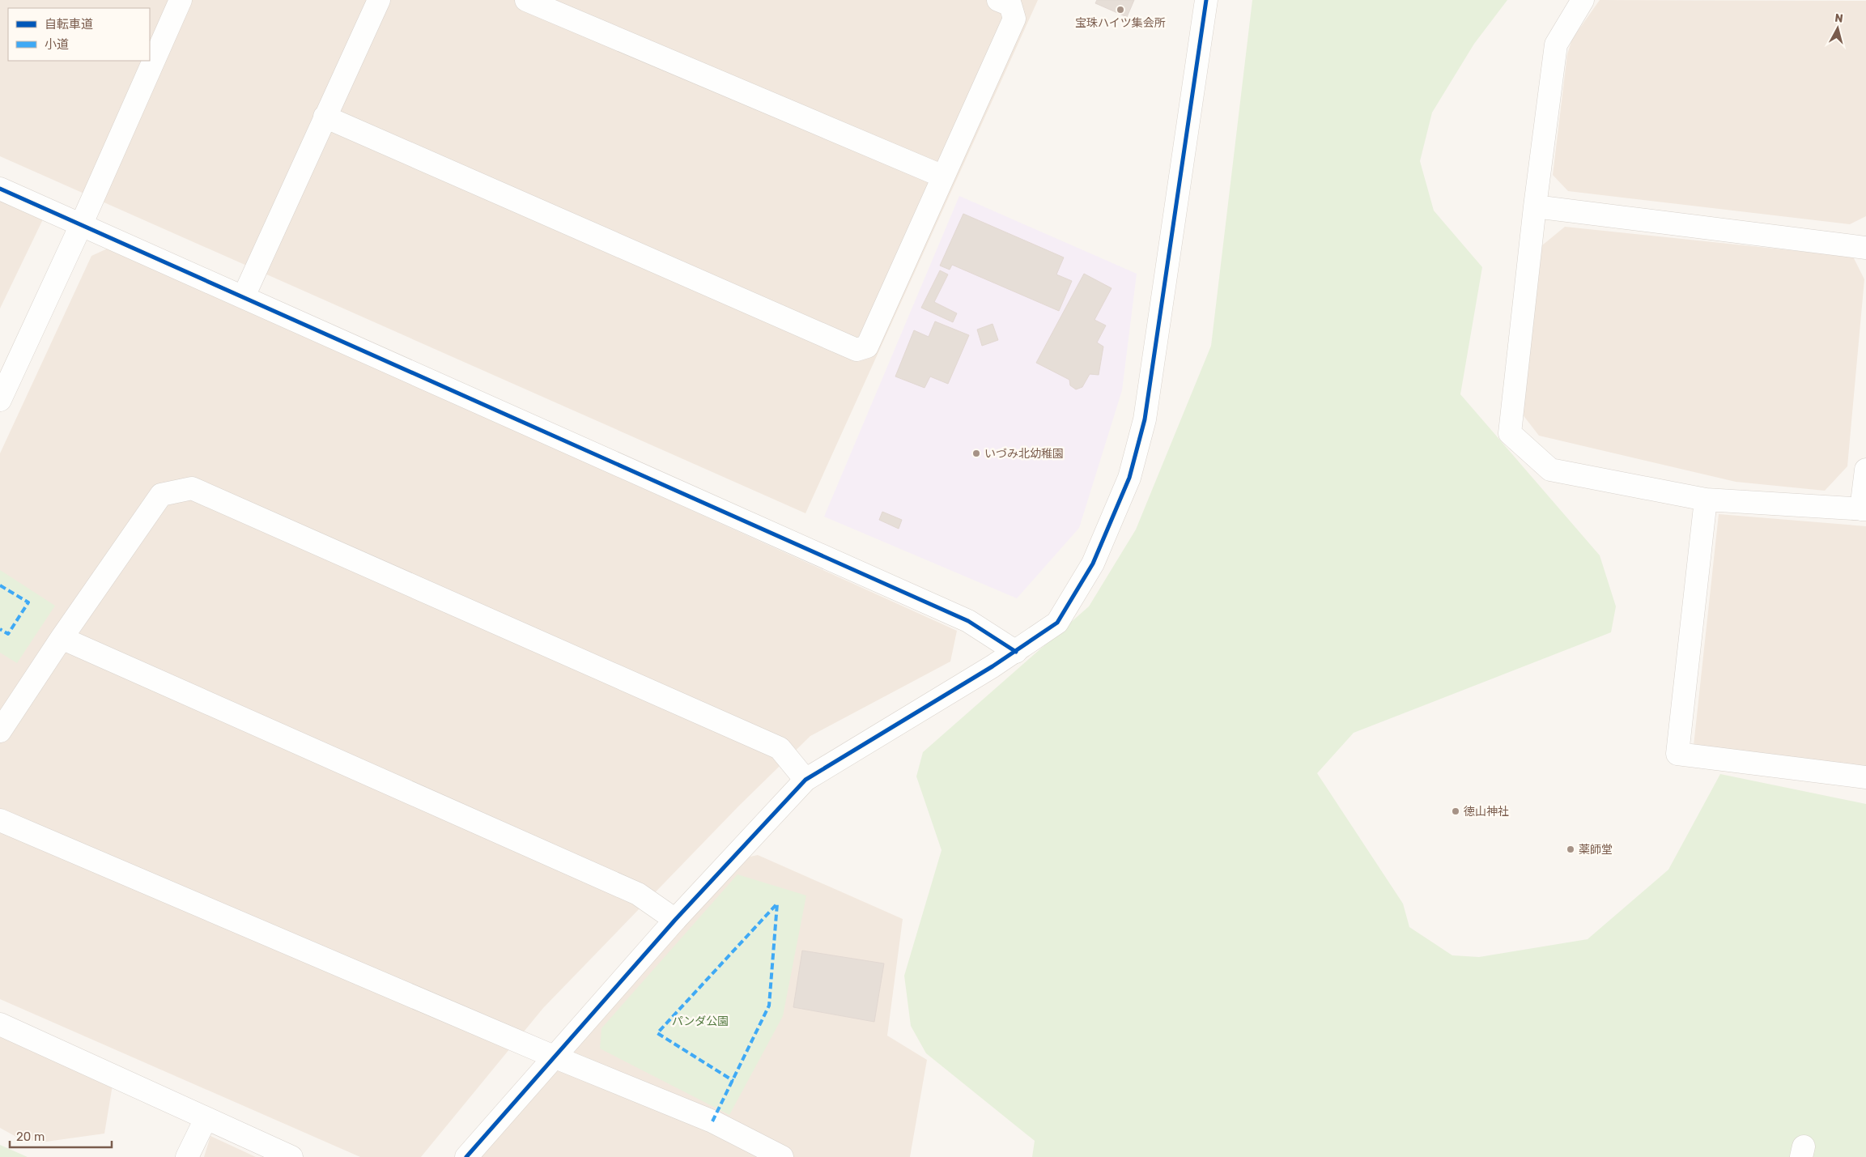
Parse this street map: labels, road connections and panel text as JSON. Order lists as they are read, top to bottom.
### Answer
{
  "parks": ["パンダ公園"],
  "places": [
    "宝珠ハイツ集会所",
    "いづみ北幼稚園",
    "徳山神社",
    "薬師堂"
  ],
  "legend": ["自転車道", "小道"],
  "scale_bar": "20 m",
  "north": "top"
}
